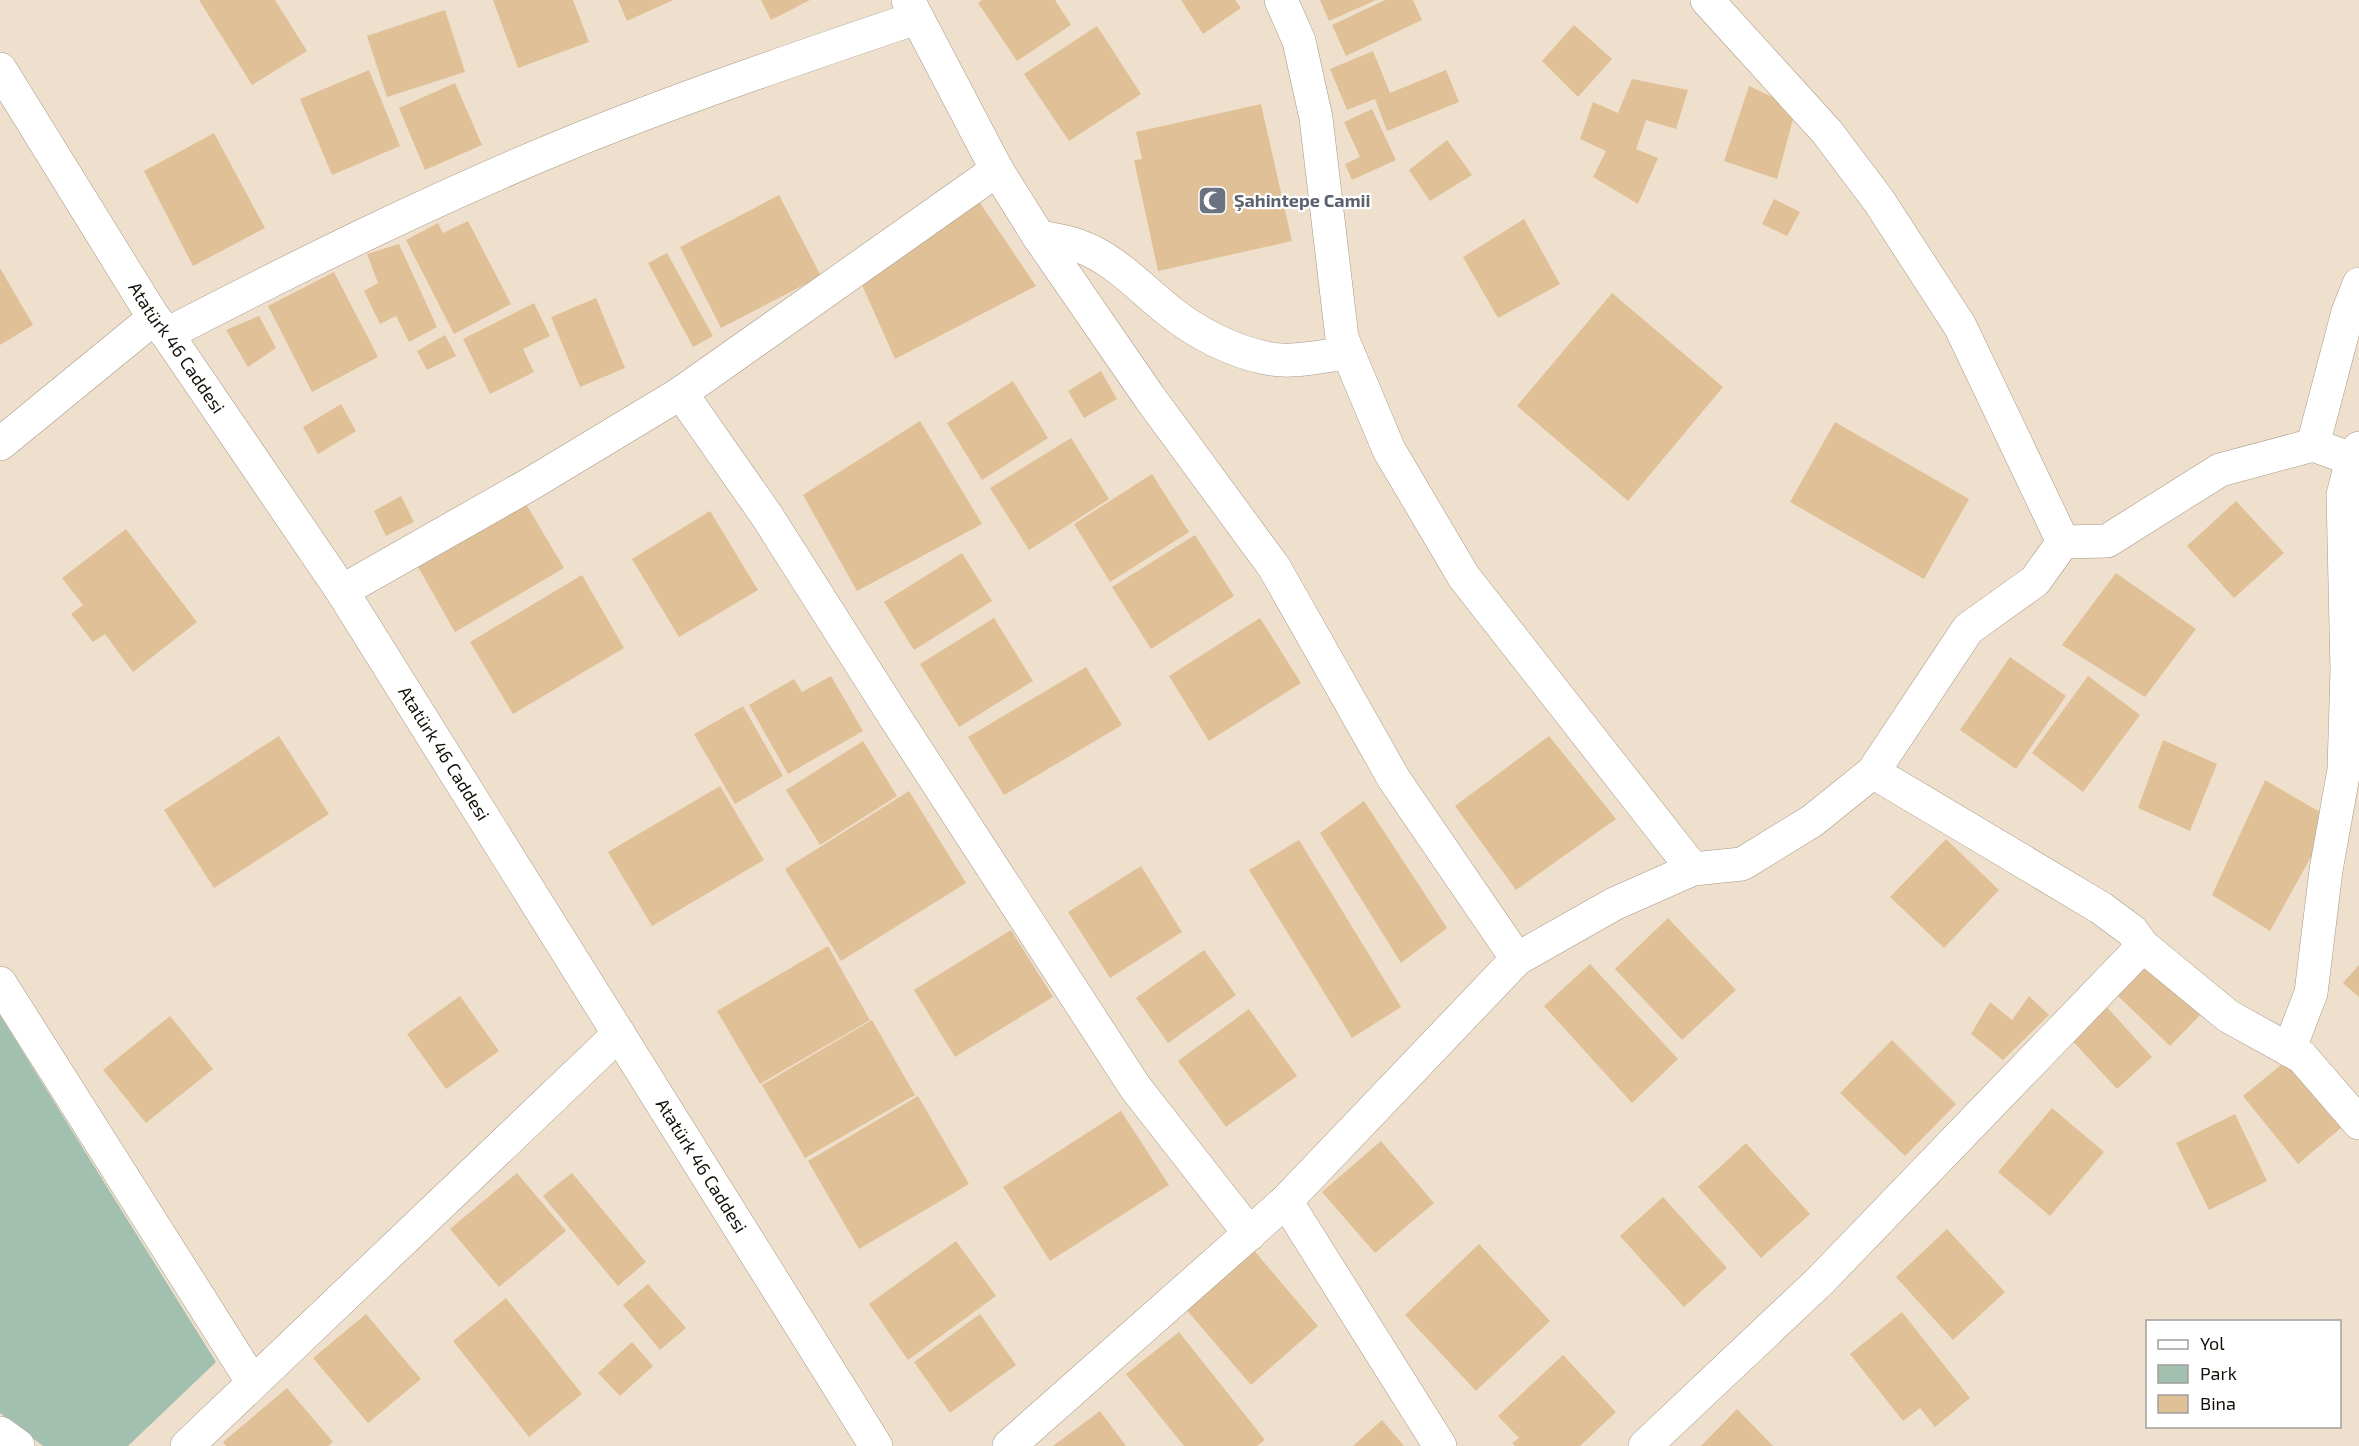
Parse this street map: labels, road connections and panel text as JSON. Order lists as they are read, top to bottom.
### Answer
{
  "streets": {
    "street": ["Atatürk 46 Caddesi"]
  },
  "places": {
    "mosque": ["Şahintepe Camii"]
  },
  "legend": ["Yol", "Park", "Bina"]
}
